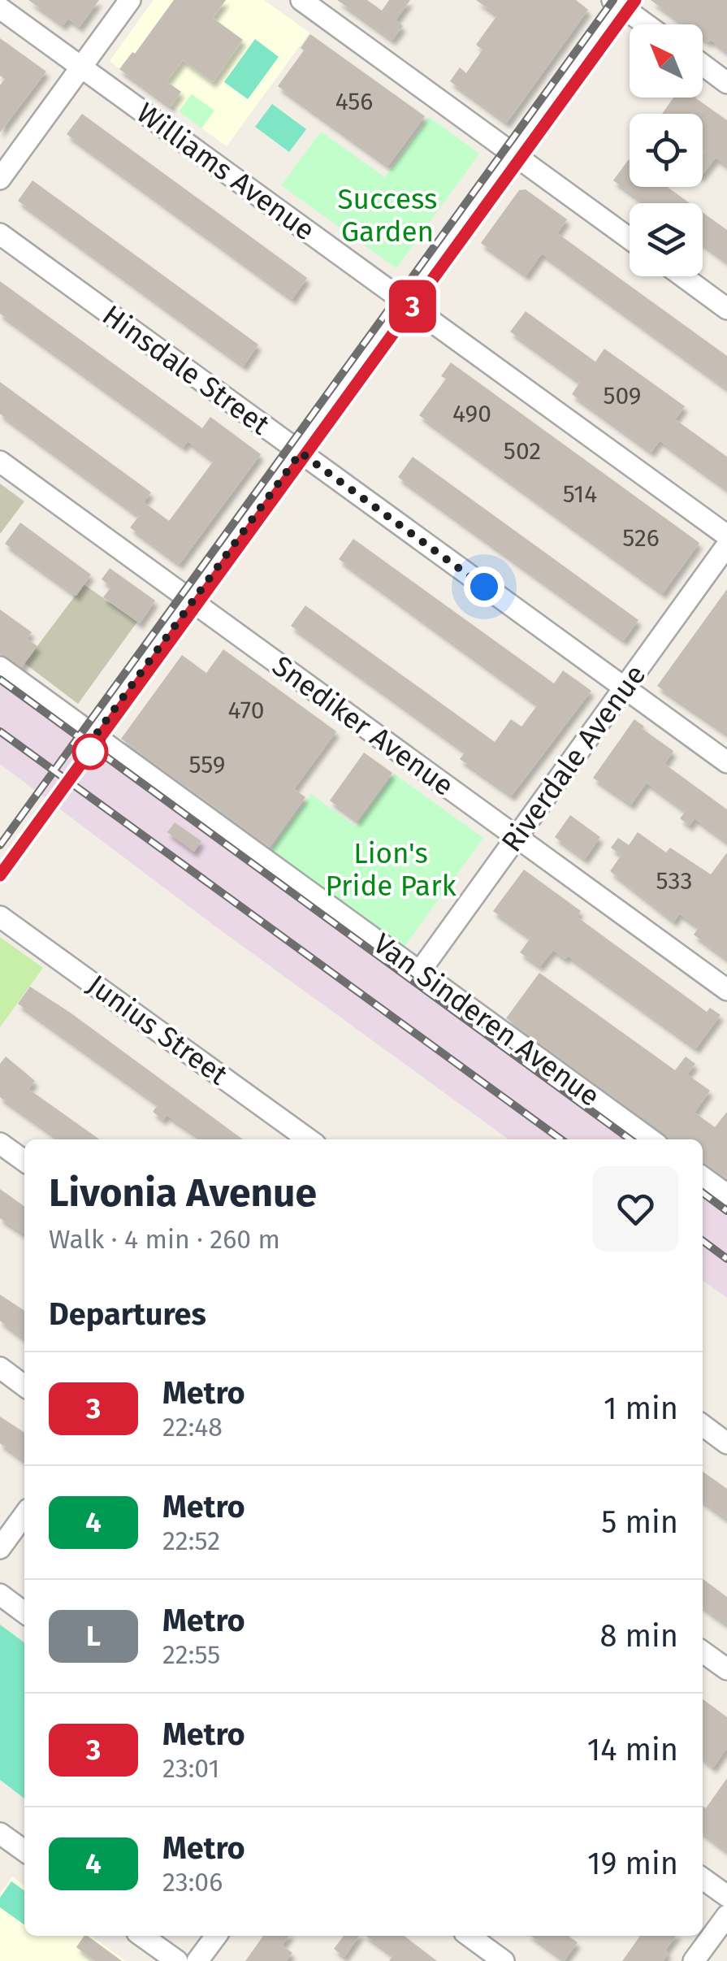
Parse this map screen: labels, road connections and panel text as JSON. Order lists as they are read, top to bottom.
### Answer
{
  "streets": {
    "street": [
      "Williams Avenue",
      "Hinsdale Street",
      "Snediker Avenue",
      "Riverdale Avenue",
      "Van Sinderen Avenue",
      "Junius Street"
    ]
  },
  "crossings": [
    ["Hinsdale Street", "Riverdale Avenue"],
    ["Snediker Avenue", "Riverdale Avenue"],
    ["Riverdale Avenue", "Van Sinderen Avenue"]
  ],
  "parks": ["Success Garden", "Lion's Pride Park"],
  "lines": ["metro line 3"],
  "house_numbers": [
    "456",
    "509",
    "490",
    "502",
    "514",
    "526",
    "470",
    "559",
    "533"
  ],
  "north": "top left",
  "page": {
    "on_map": "3",
    "heading": [
      ["Livonia Avenue", "Walk · 4 min · 260 m"],
      "Departures"
    ],
    "list": [
      {
        "mark": "3",
        "name": "Metro",
        "note": "22:48",
        "value": "1 min"
      },
      {
        "mark": "4",
        "name": "Metro",
        "note": "22:52",
        "value": "5 min"
      },
      {
        "mark": "L",
        "name": "Metro",
        "note": "22:55",
        "value": "8 min"
      },
      {
        "mark": "3",
        "name": "Metro",
        "note": "23:01",
        "value": "14 min"
      },
      {
        "mark": "4",
        "name": "Metro",
        "note": "23:06",
        "value": "19 min"
      }
    ]
  }
}
